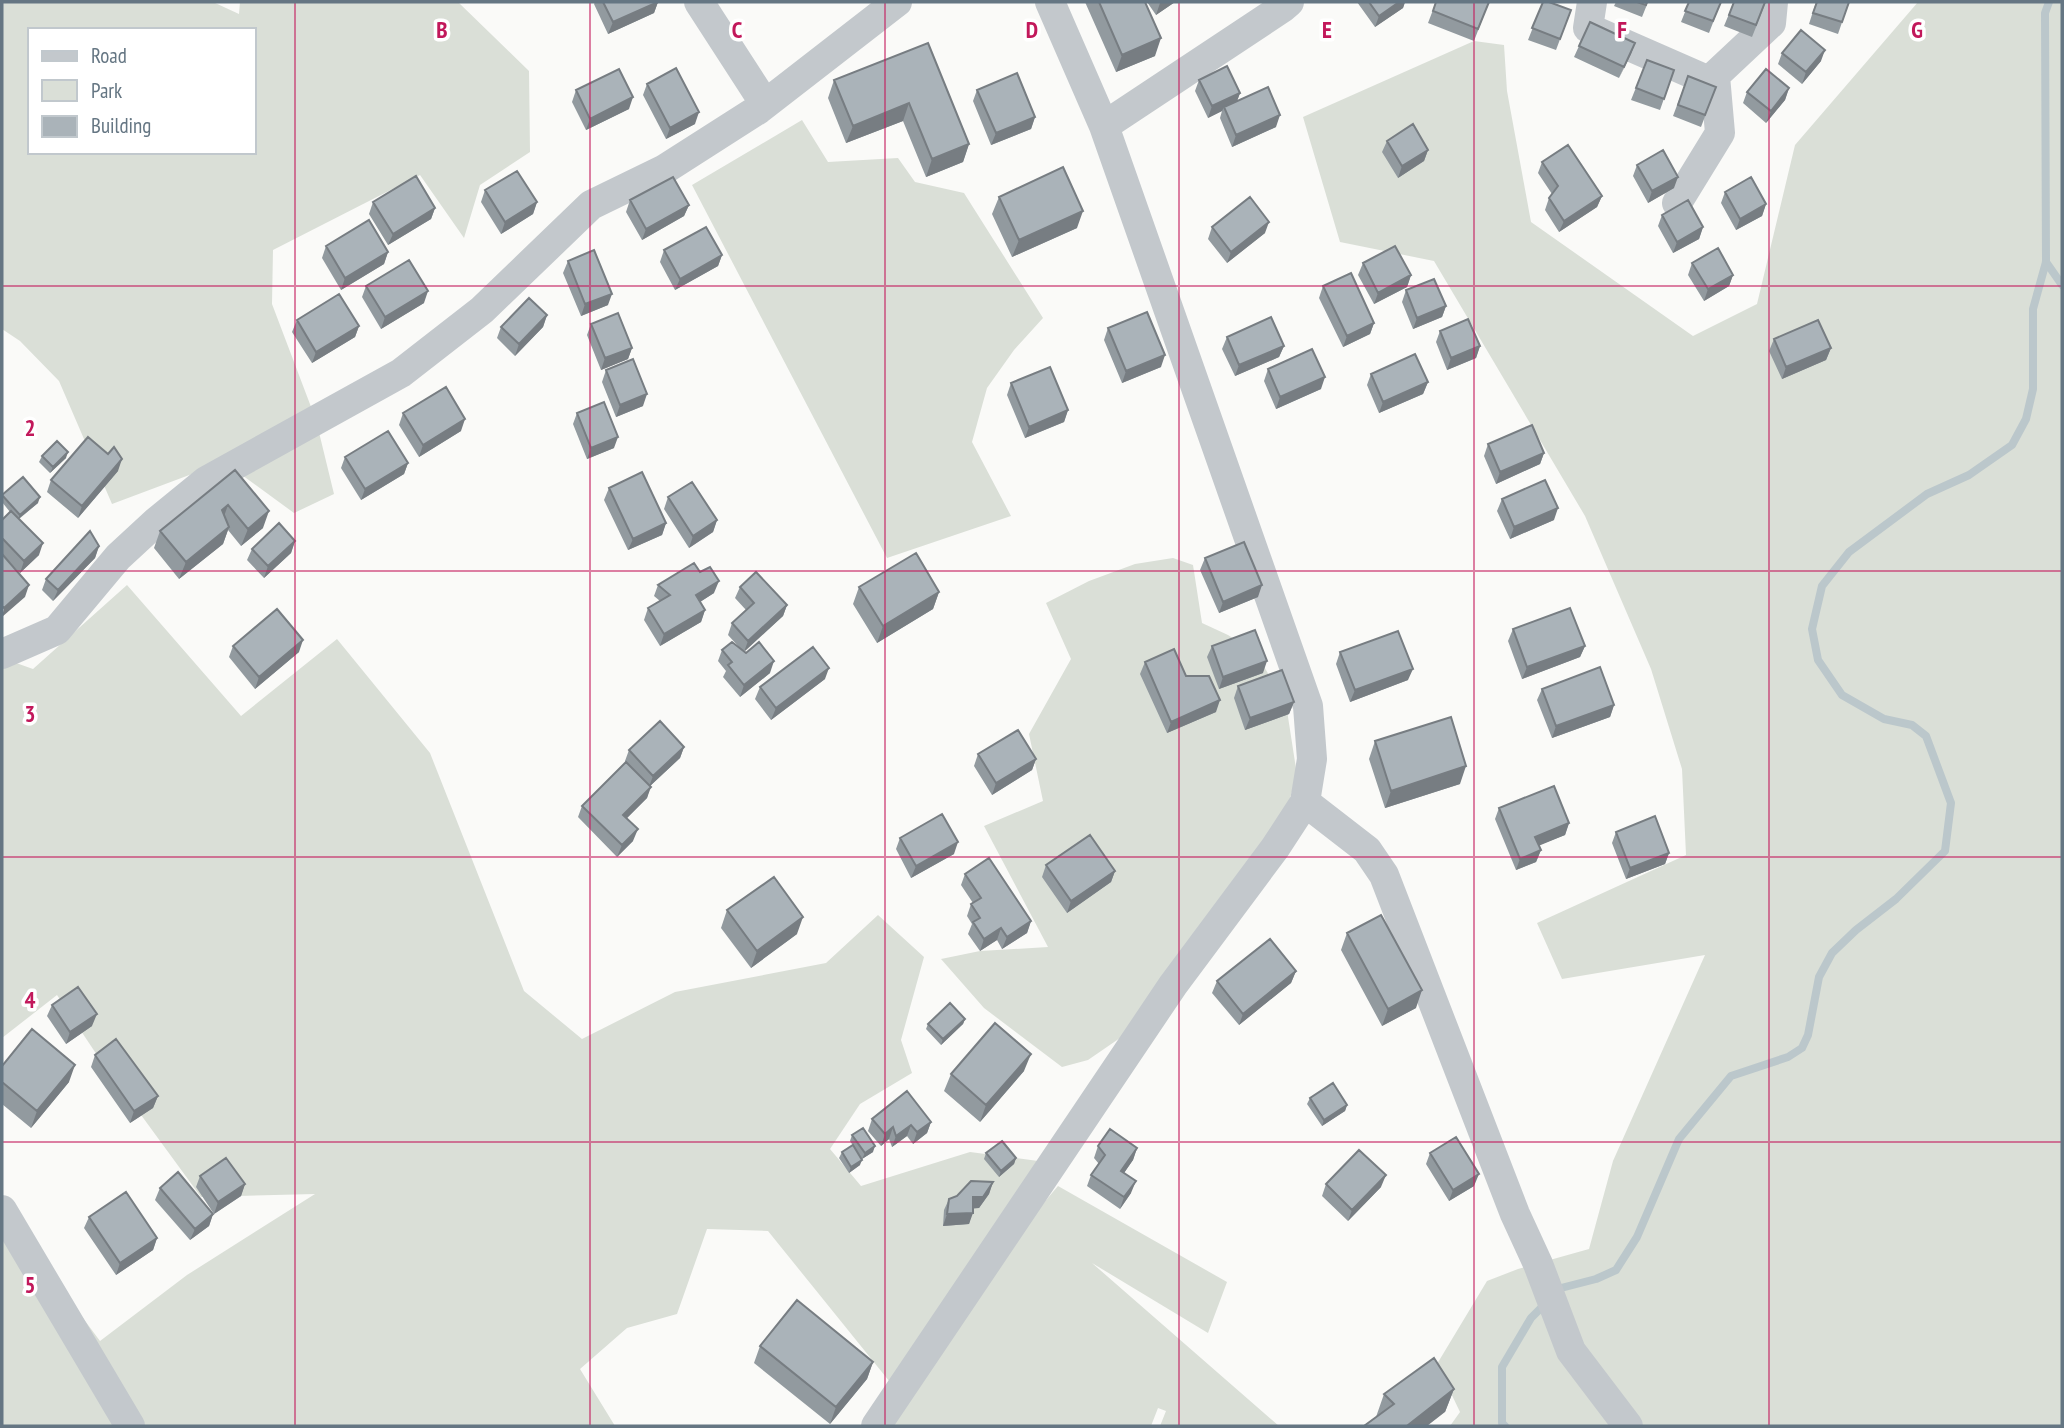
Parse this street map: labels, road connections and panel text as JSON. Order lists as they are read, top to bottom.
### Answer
{
  "legend": ["Road", "Park", "Building"],
  "grid": {
    "columns": [
      "B",
      "C",
      "D",
      "E",
      "F",
      "G"
    ],
    "rows": [
      "2",
      "3",
      "4",
      "5"
    ]
  }
}
